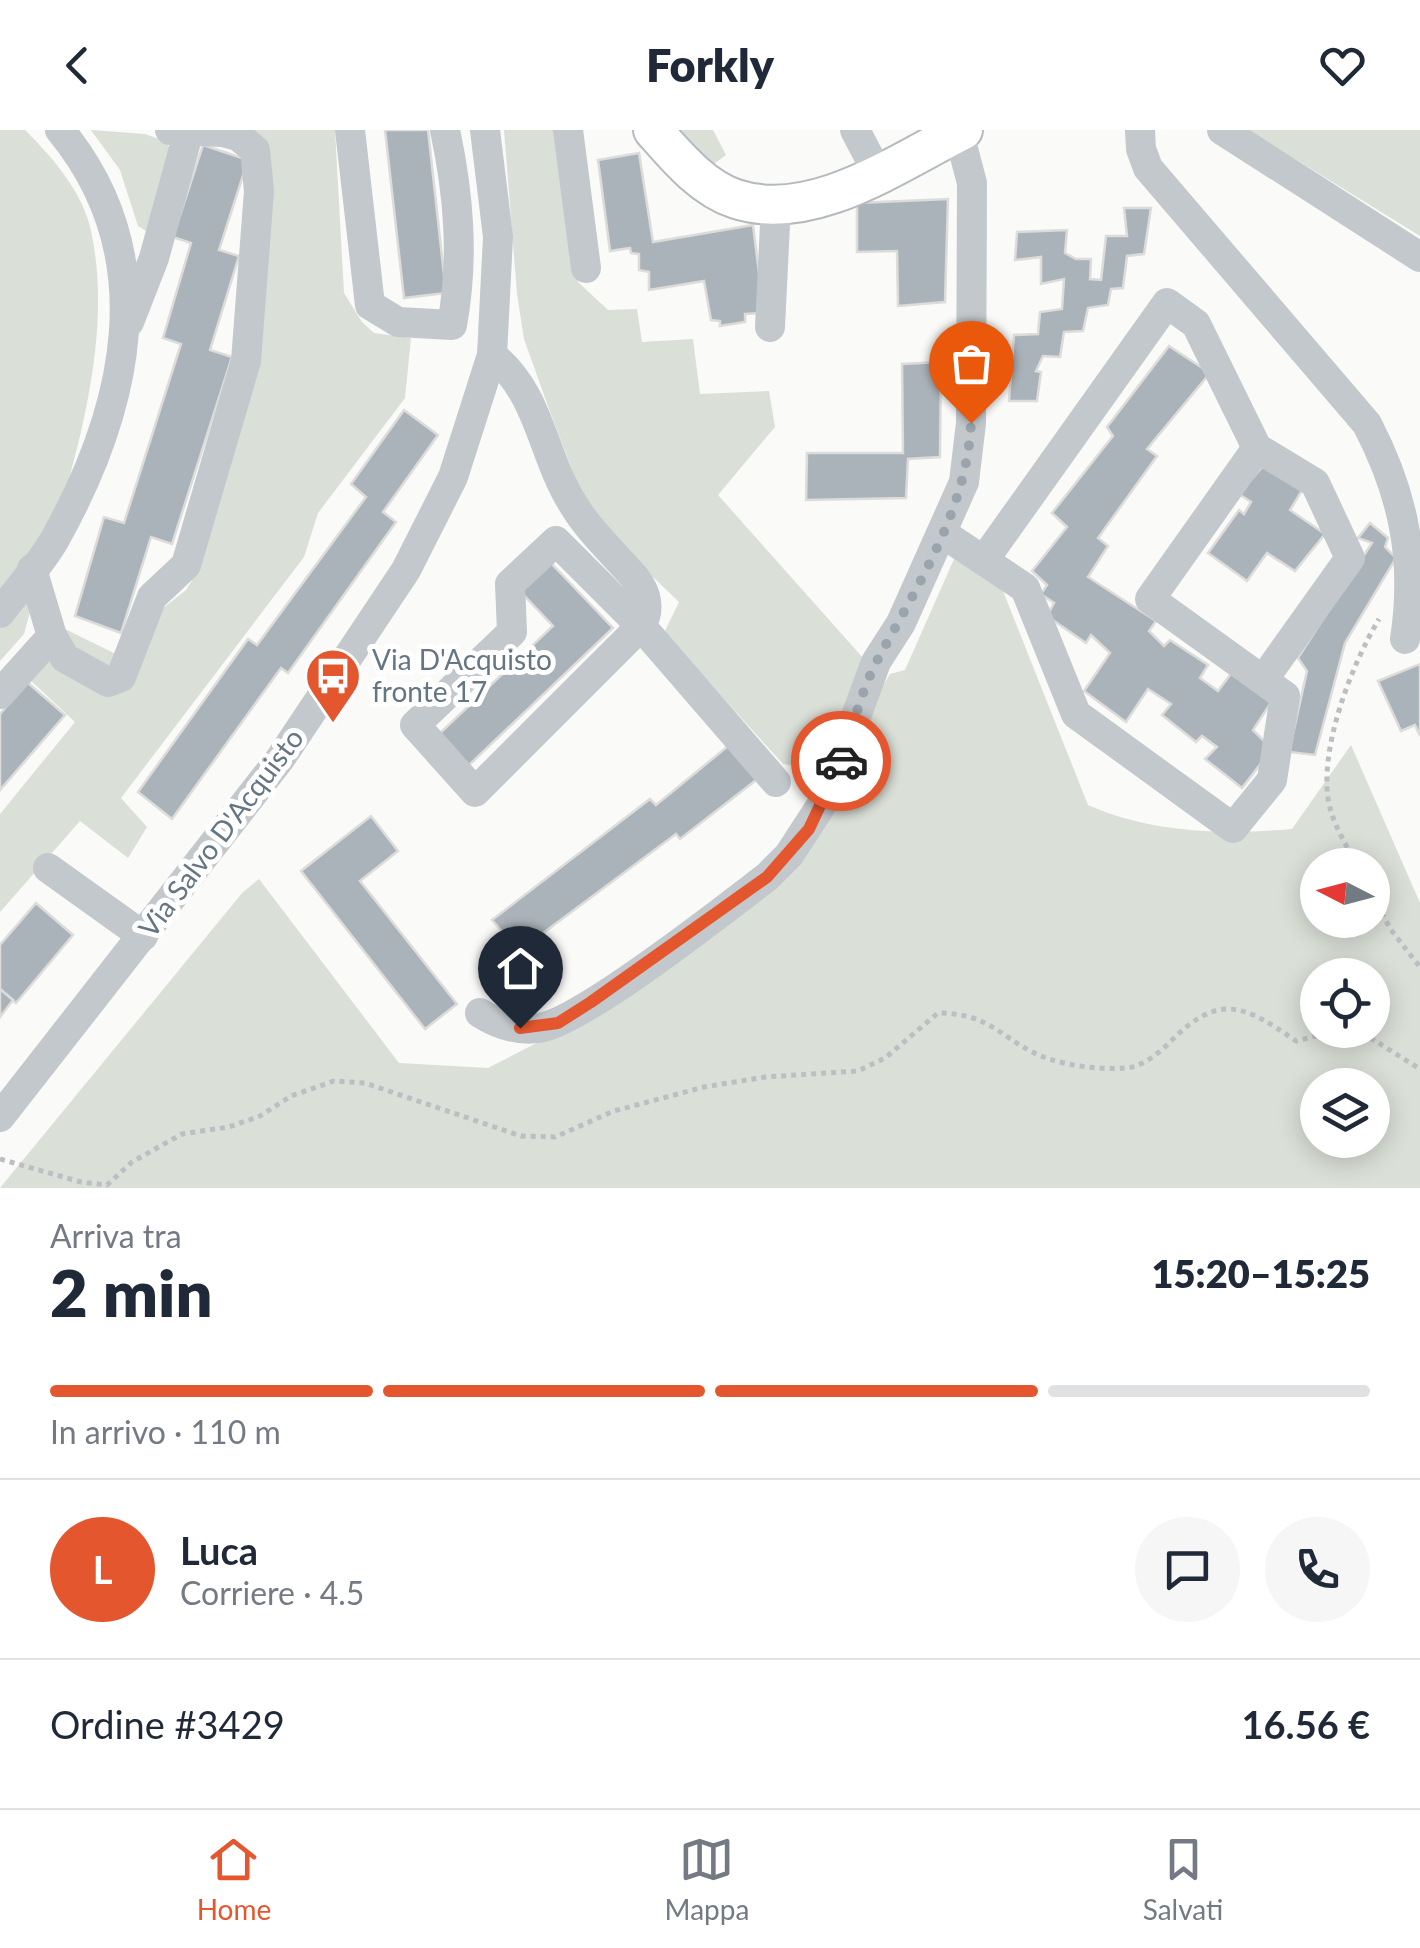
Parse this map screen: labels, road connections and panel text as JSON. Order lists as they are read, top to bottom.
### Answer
{
  "streets": {
    "street": ["Via Salvo D'Acquisto"]
  },
  "places": {
    "bus stop": ["Via D'Acquisto fronte 17"]
  },
  "north": "left",
  "page": {
    "header": "Forkly",
    "heading": ["2 min", "Arriva tra", "15:20–15:25"],
    "panel": [
      "Luca",
      "Corriere · 4.5",
      "Ordine #3429",
      "16.56 €"
    ],
    "bar": "In arrivo · 110 m",
    "round": "L",
    "tabs": ["Home", "Mappa", "Salvati"]
  }
}
